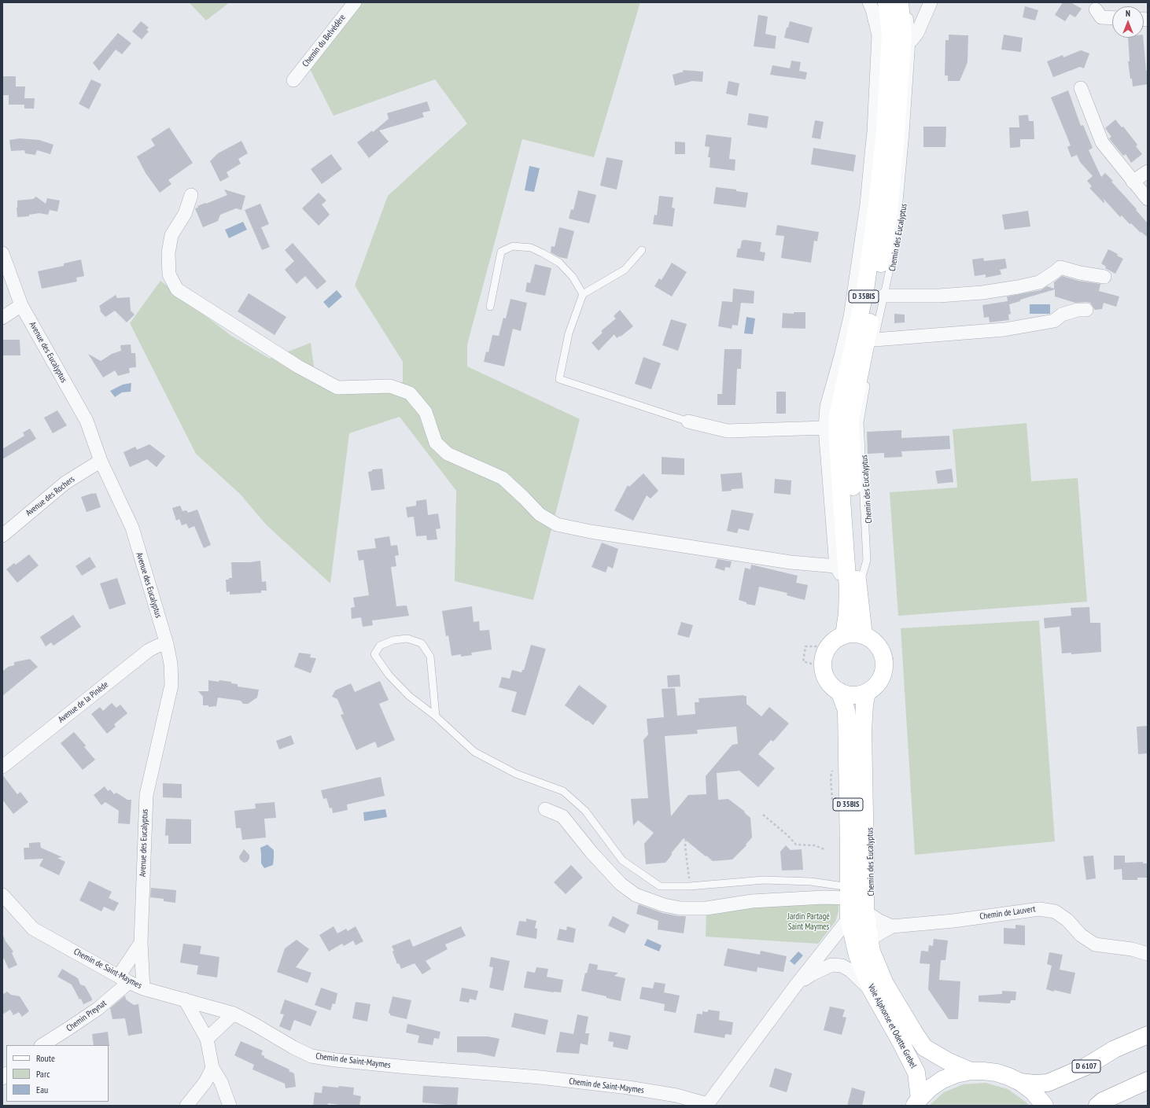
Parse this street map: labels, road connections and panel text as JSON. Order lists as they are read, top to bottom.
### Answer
{
  "streets": {
    "main road": [
      "Chemin des Eucalyptus",
      "D 35BIS",
      "Voie Alphonse et Odette Grebel",
      "D 6107"
    ],
    "street": [
      "Chemin du Belvédère",
      "Avenue des Eucalyptus",
      "Avenue des Rochers",
      "Avenue de la Pinède",
      "Chemin de Lauvert",
      "Chemin de Saint-Maymes",
      "Chemin Preynat"
    ]
  },
  "crossings": [
    ["Chemin des Eucalyptus", "D 35BIS"],
    ["Chemin des Eucalyptus", "Chemin de Lauvert"],
    ["D 35BIS", "Chemin de Lauvert"],
    ["D 35BIS", "Voie Alphonse et Odette Grebel"],
    ["Avenue des Eucalyptus", "Avenue des Rochers"],
    ["Avenue des Eucalyptus", "Avenue de la Pinède"],
    ["Avenue des Eucalyptus", "Chemin de Saint-Maymes"],
    ["Chemin de Saint-Maymes", "Chemin Preynat"]
  ],
  "parks": ["Jardin Partagé Saint Maymes"],
  "legend": ["Route", "Parc", "Eau"],
  "north": "top"
}
